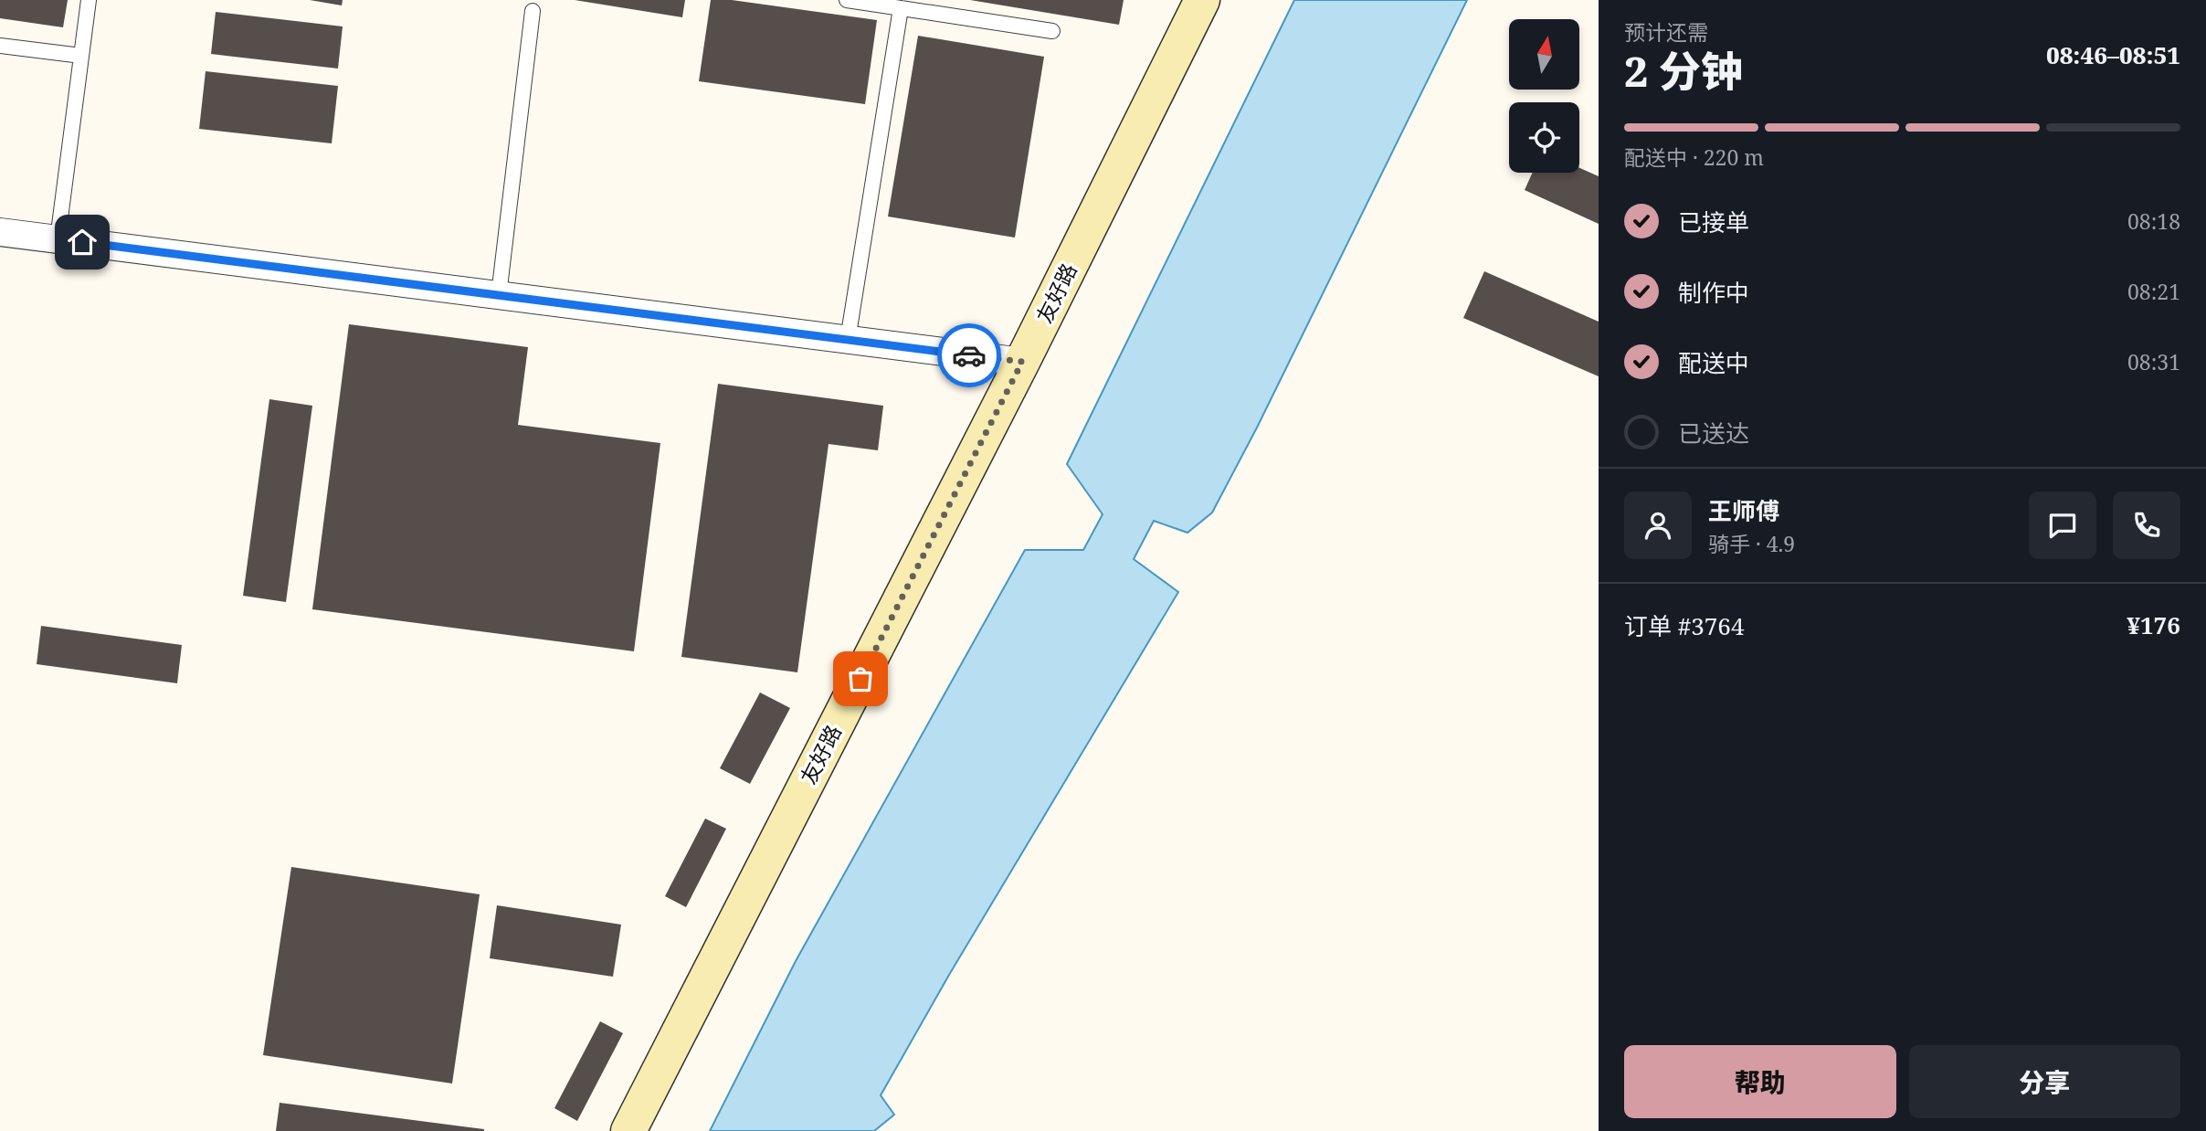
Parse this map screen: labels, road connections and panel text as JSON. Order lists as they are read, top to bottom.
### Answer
{
  "streets": {
    "street": ["友好路"]
  },
  "north": "top",
  "page": {
    "heading": ["2 分钟", "预计还需", "08:46–08:51"],
    "panel": [
      "王师傅",
      "骑手 · 4.9",
      "订单 #3764",
      "¥176"
    ],
    "bar": "配送中 · 220 m",
    "list": [
      ["已接单", "08:18"],
      ["制作中", "08:21"],
      ["配送中", "08:31"],
      "已送达"
    ],
    "buttons": ["帮助", "分享"]
  }
}
